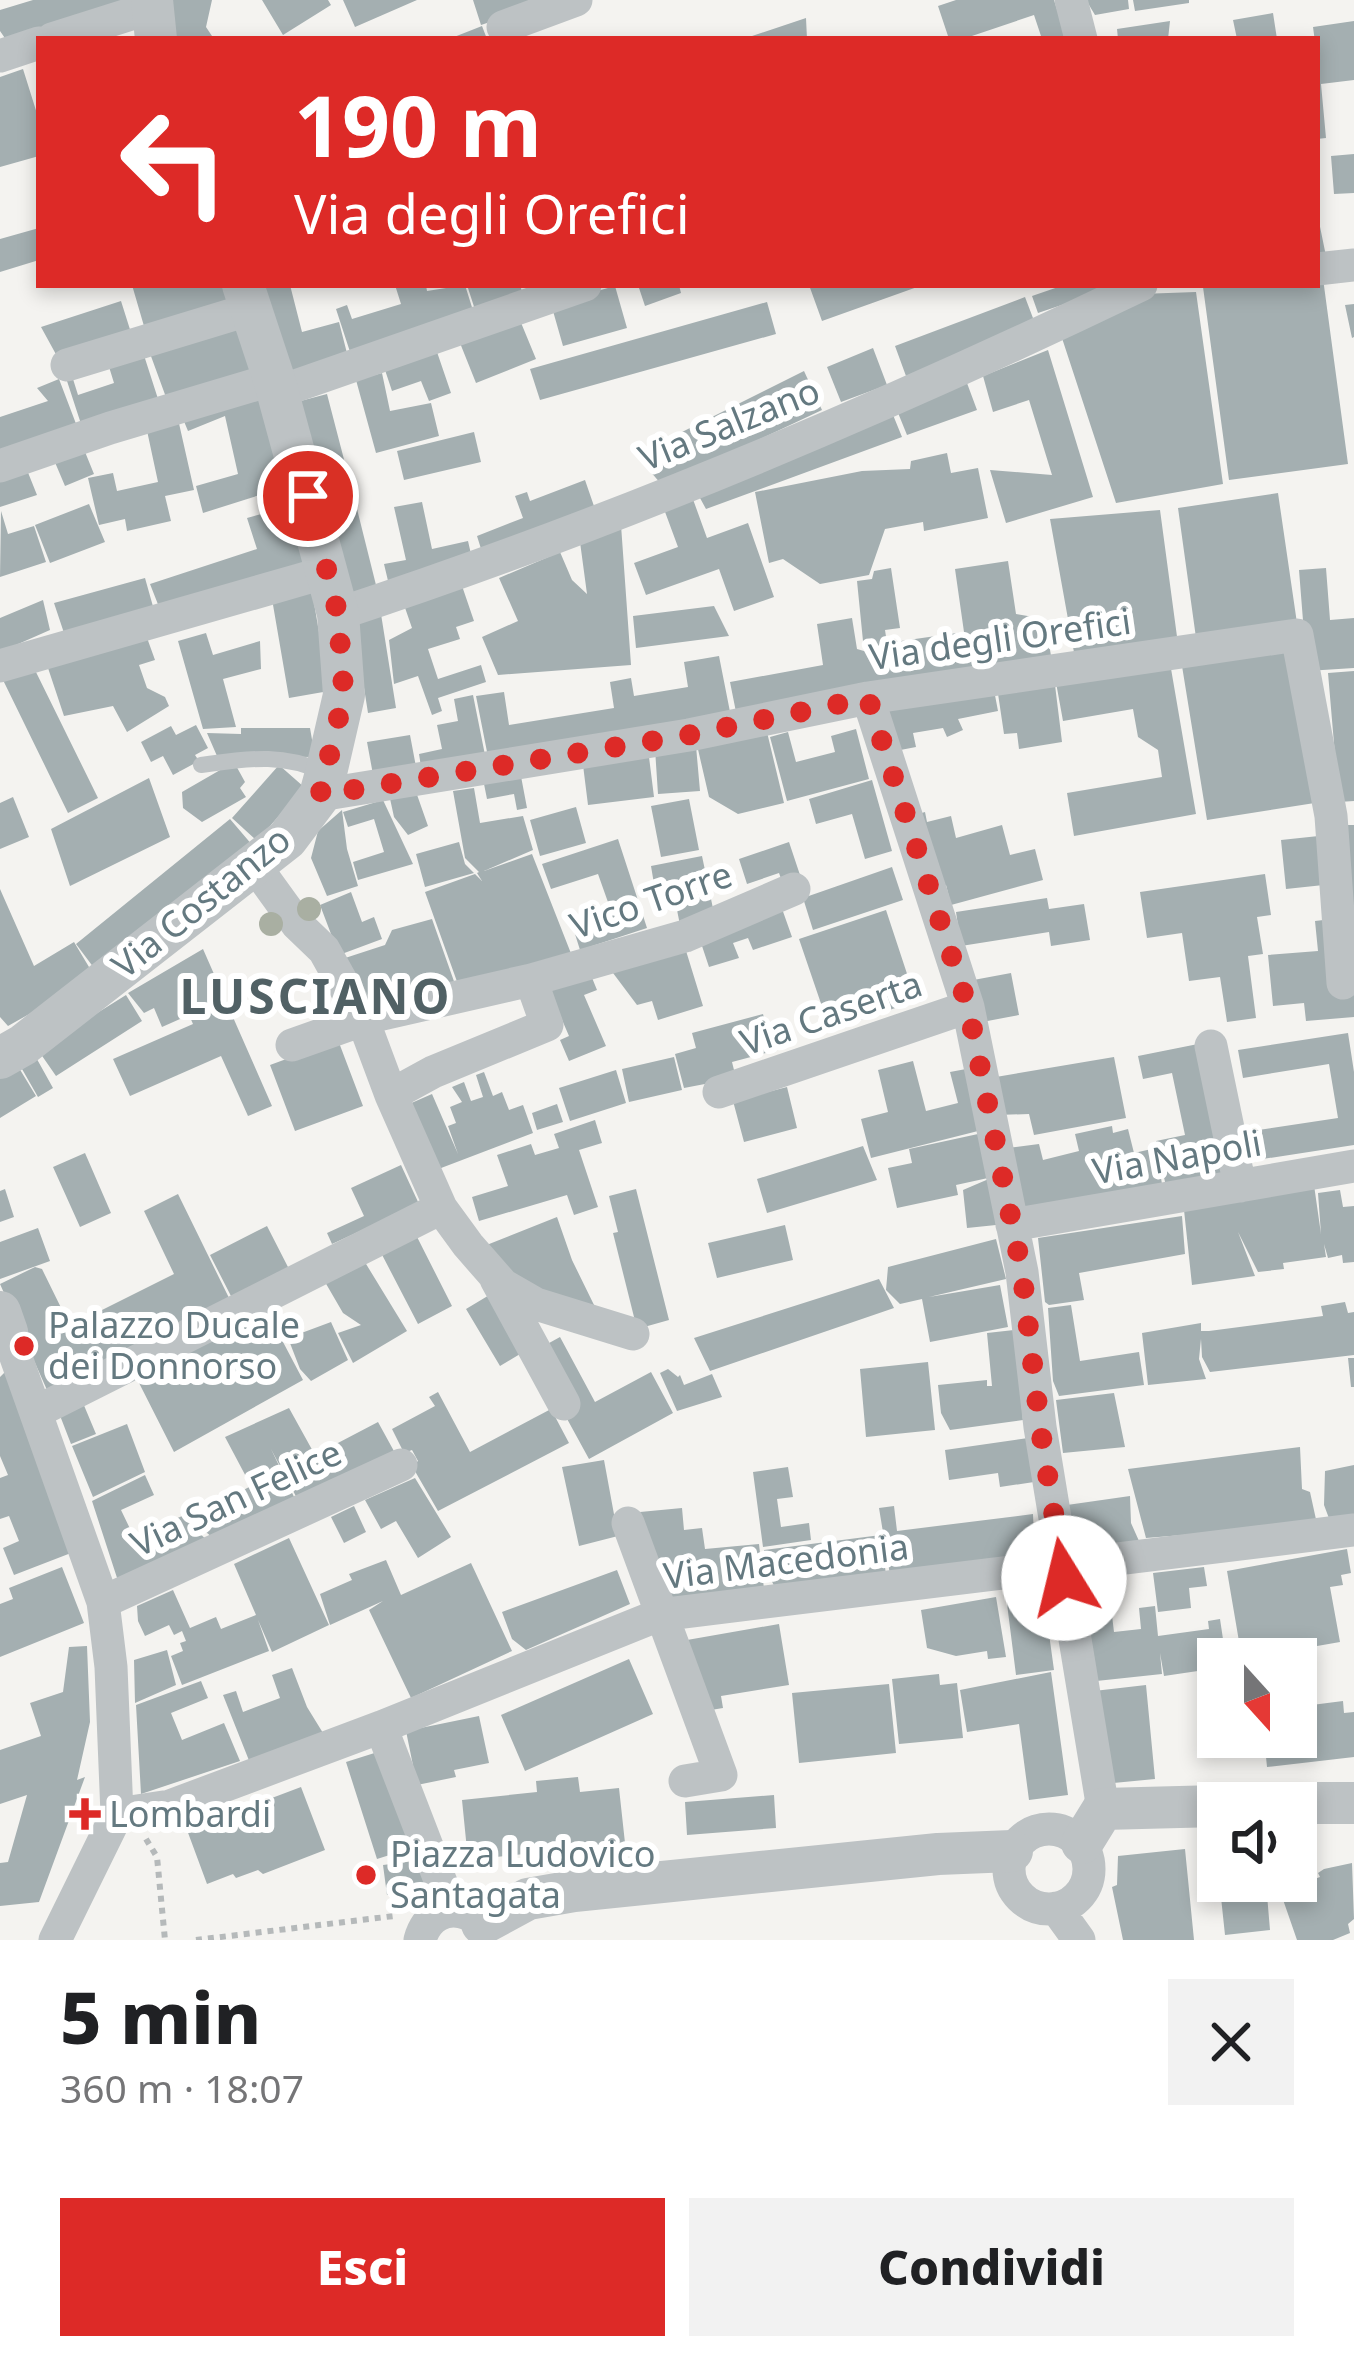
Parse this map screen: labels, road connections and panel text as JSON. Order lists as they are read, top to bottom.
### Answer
{
  "streets": {
    "street": [
      "Via Salzano",
      "Via degli Orefici",
      "Vico Torre",
      "Via Costanzo",
      "Via Caserta",
      "Via Napoli",
      "Via San Felice",
      "Via Macedonia"
    ]
  },
  "crossings": [
    ["Via Salzano", "Via Costanzo"],
    ["Via degli Orefici", "Via Costanzo"]
  ],
  "districts": ["LUSCIANO"],
  "places": {
    "other": ["Palazzo Ducale dei Donnorso", "Piazza Ludovico Santagata"],
    "health": ["Lombardi"]
  },
  "north": "bottom",
  "page": {
    "turn": ["190 m", "Via degli Orefici"],
    "heading": ["5 min", "360 m · 18:07"],
    "buttons": ["Esci", "Condividi"]
  }
}
